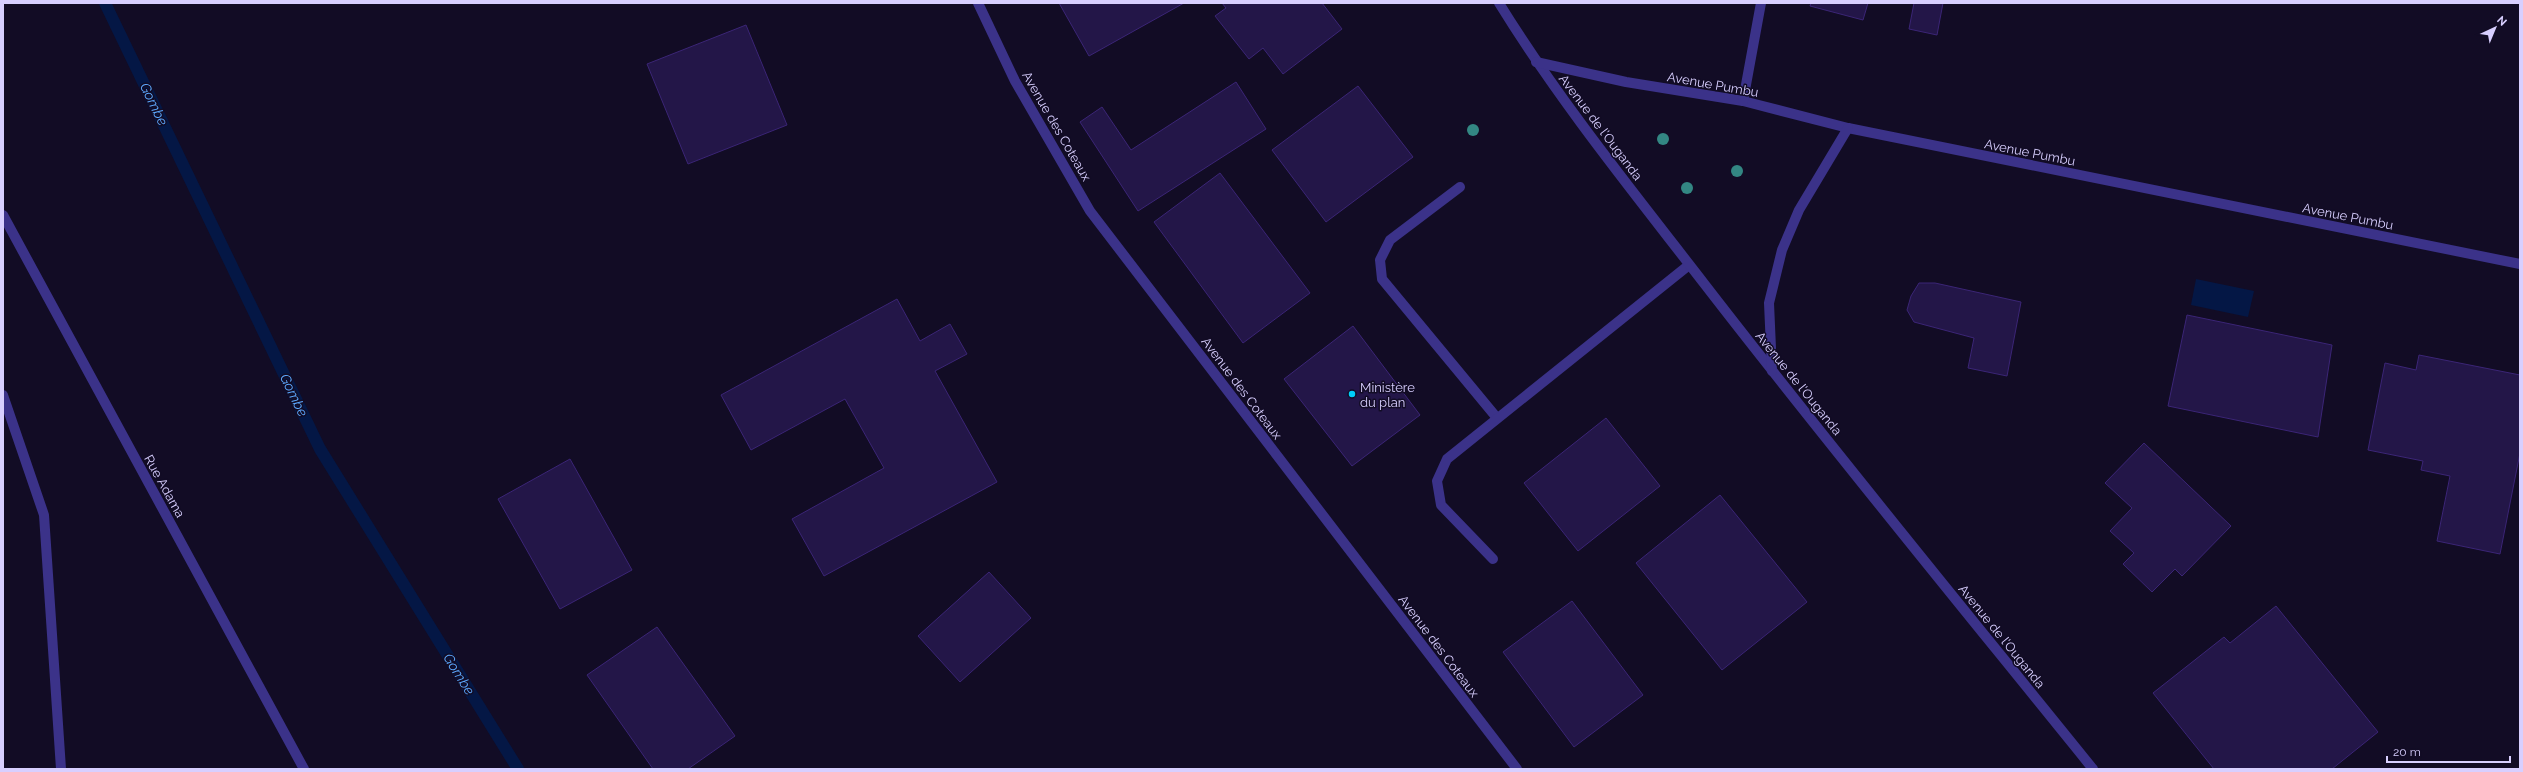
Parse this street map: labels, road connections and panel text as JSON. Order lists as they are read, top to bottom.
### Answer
{
  "streets": {
    "street": [
      "Avenue Pumbu",
      "Avenue des Coteaux",
      "Avenue de l’Ouganda",
      "Rue Adama"
    ]
  },
  "crossings": [
    ["Avenue Pumbu", "Avenue de l’Ouganda"]
  ],
  "water": ["Gombe"],
  "places": ["Ministère du plan"],
  "scale_bar": "20 m",
  "north": "top right"
}
